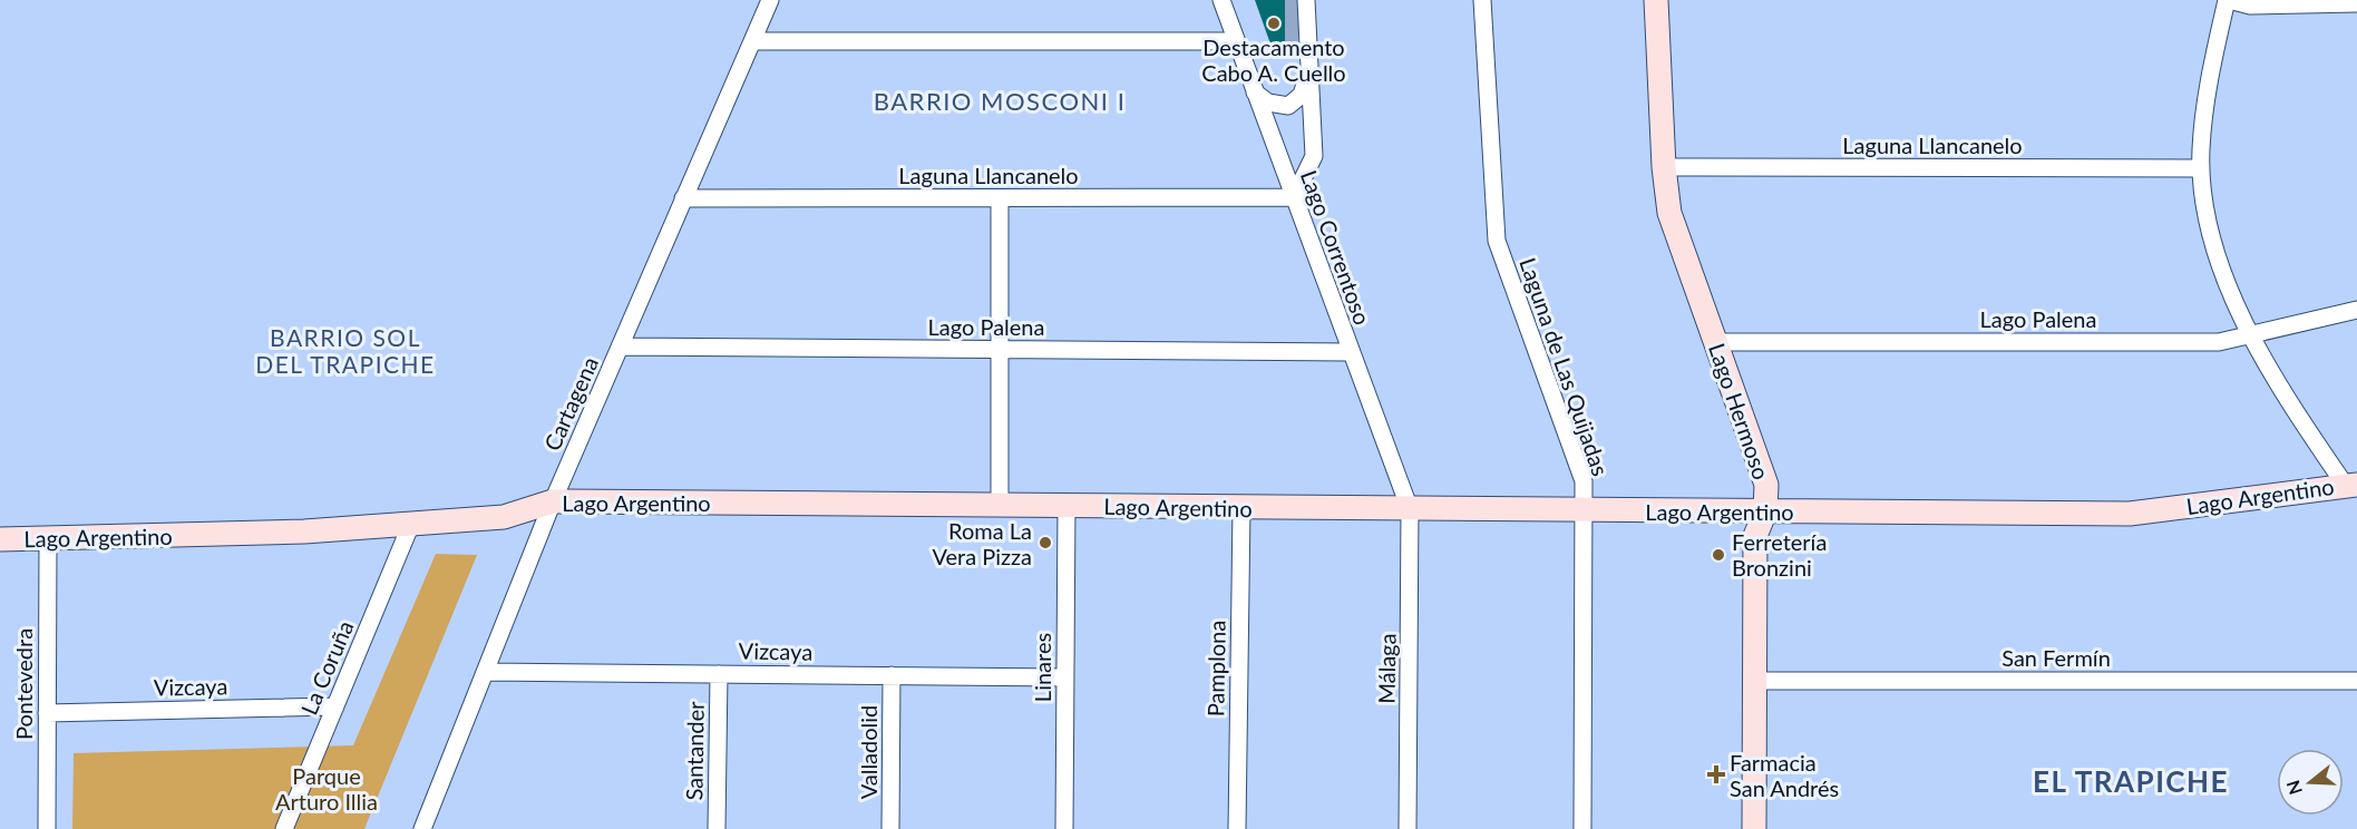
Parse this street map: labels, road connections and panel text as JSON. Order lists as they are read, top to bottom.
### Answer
{
  "streets": {
    "street": [
      "Laguna Llancanelo",
      "Lago Correntoso",
      "Lago Palena",
      "Laguna de Las Quijadas",
      "Cartagena",
      "Lago Hermoso",
      "Lago Argentino",
      "Vizcaya",
      "San Fermín",
      "La Coruña",
      "Linares",
      "Pamplona",
      "Málaga",
      "Pontevedra",
      "Santander",
      "Valladolid"
    ]
  },
  "crossings": [
    ["Laguna Llancanelo", "Lago Correntoso"],
    ["Laguna Llancanelo", "Cartagena"],
    ["Laguna Llancanelo", "Lago Hermoso"],
    ["Lago Correntoso", "Lago Palena"],
    ["Lago Correntoso", "Lago Argentino"],
    ["Lago Correntoso", "Málaga"],
    ["Lago Palena", "Cartagena"],
    ["Lago Palena", "Lago Hermoso"],
    ["Laguna de Las Quijadas", "Lago Argentino"],
    ["Cartagena", "Lago Argentino"],
    ["Cartagena", "Vizcaya"],
    ["Lago Hermoso", "Lago Argentino"],
    ["Lago Hermoso", "San Fermín"],
    ["Lago Argentino", "La Coruña"],
    ["Lago Argentino", "Linares"],
    ["Lago Argentino", "Pamplona"],
    ["Lago Argentino", "Málaga"],
    ["Lago Argentino", "Pontevedra"],
    ["Vizcaya", "La Coruña"],
    ["Vizcaya", "Linares"],
    ["Vizcaya", "Pontevedra"],
    ["Vizcaya", "Santander"],
    ["Vizcaya", "Valladolid"]
  ],
  "districts": ["BARRIO MOSCONI I", "BARRIO SOL DEL TRAPICHE", "EL TRAPICHE"],
  "parks": ["Parque Arturo Illia"],
  "places": {
    "other": ["Destacamento Cabo A. Cuello", "Roma La Vera Pizza", "Ferretería Bronzini"],
    "health": ["Farmacia San Andrés"]
  },
  "north": "left"
}
